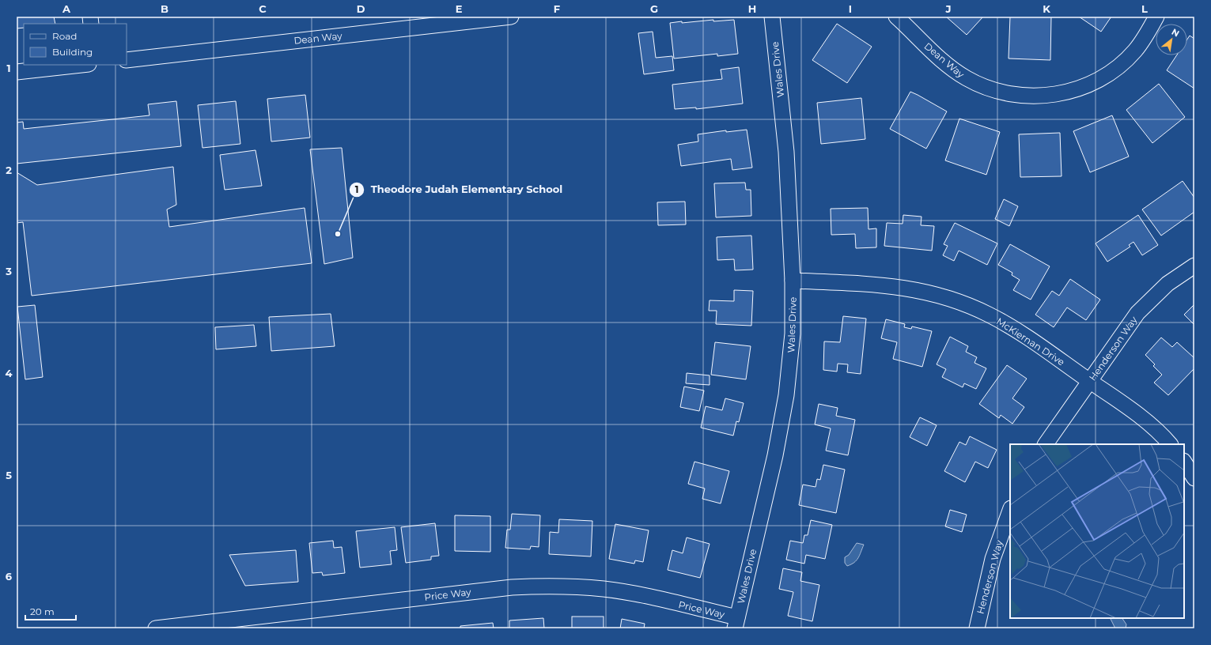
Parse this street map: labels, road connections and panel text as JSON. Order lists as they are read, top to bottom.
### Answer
{
  "streets": {
    "street": [
      "Dean Way",
      "Wales Drive",
      "McKiernan Drive",
      "Henderson Way",
      "Price Way"
    ]
  },
  "crossings": [
    ["Wales Drive", "McKiernan Drive"],
    ["Wales Drive", "Price Way"],
    ["McKiernan Drive", "Henderson Way"]
  ],
  "places": ["Theodore Judah Elementary School"],
  "legend": ["Road", "Building"],
  "scale_bar": "20 m",
  "north": "top right",
  "grid": {
    "columns": [
      "A",
      "B",
      "C",
      "D",
      "E",
      "F",
      "G",
      "H",
      "I",
      "J",
      "K",
      "L"
    ],
    "rows": [
      "1",
      "2",
      "3",
      "4",
      "5",
      "6"
    ]
  }
}
